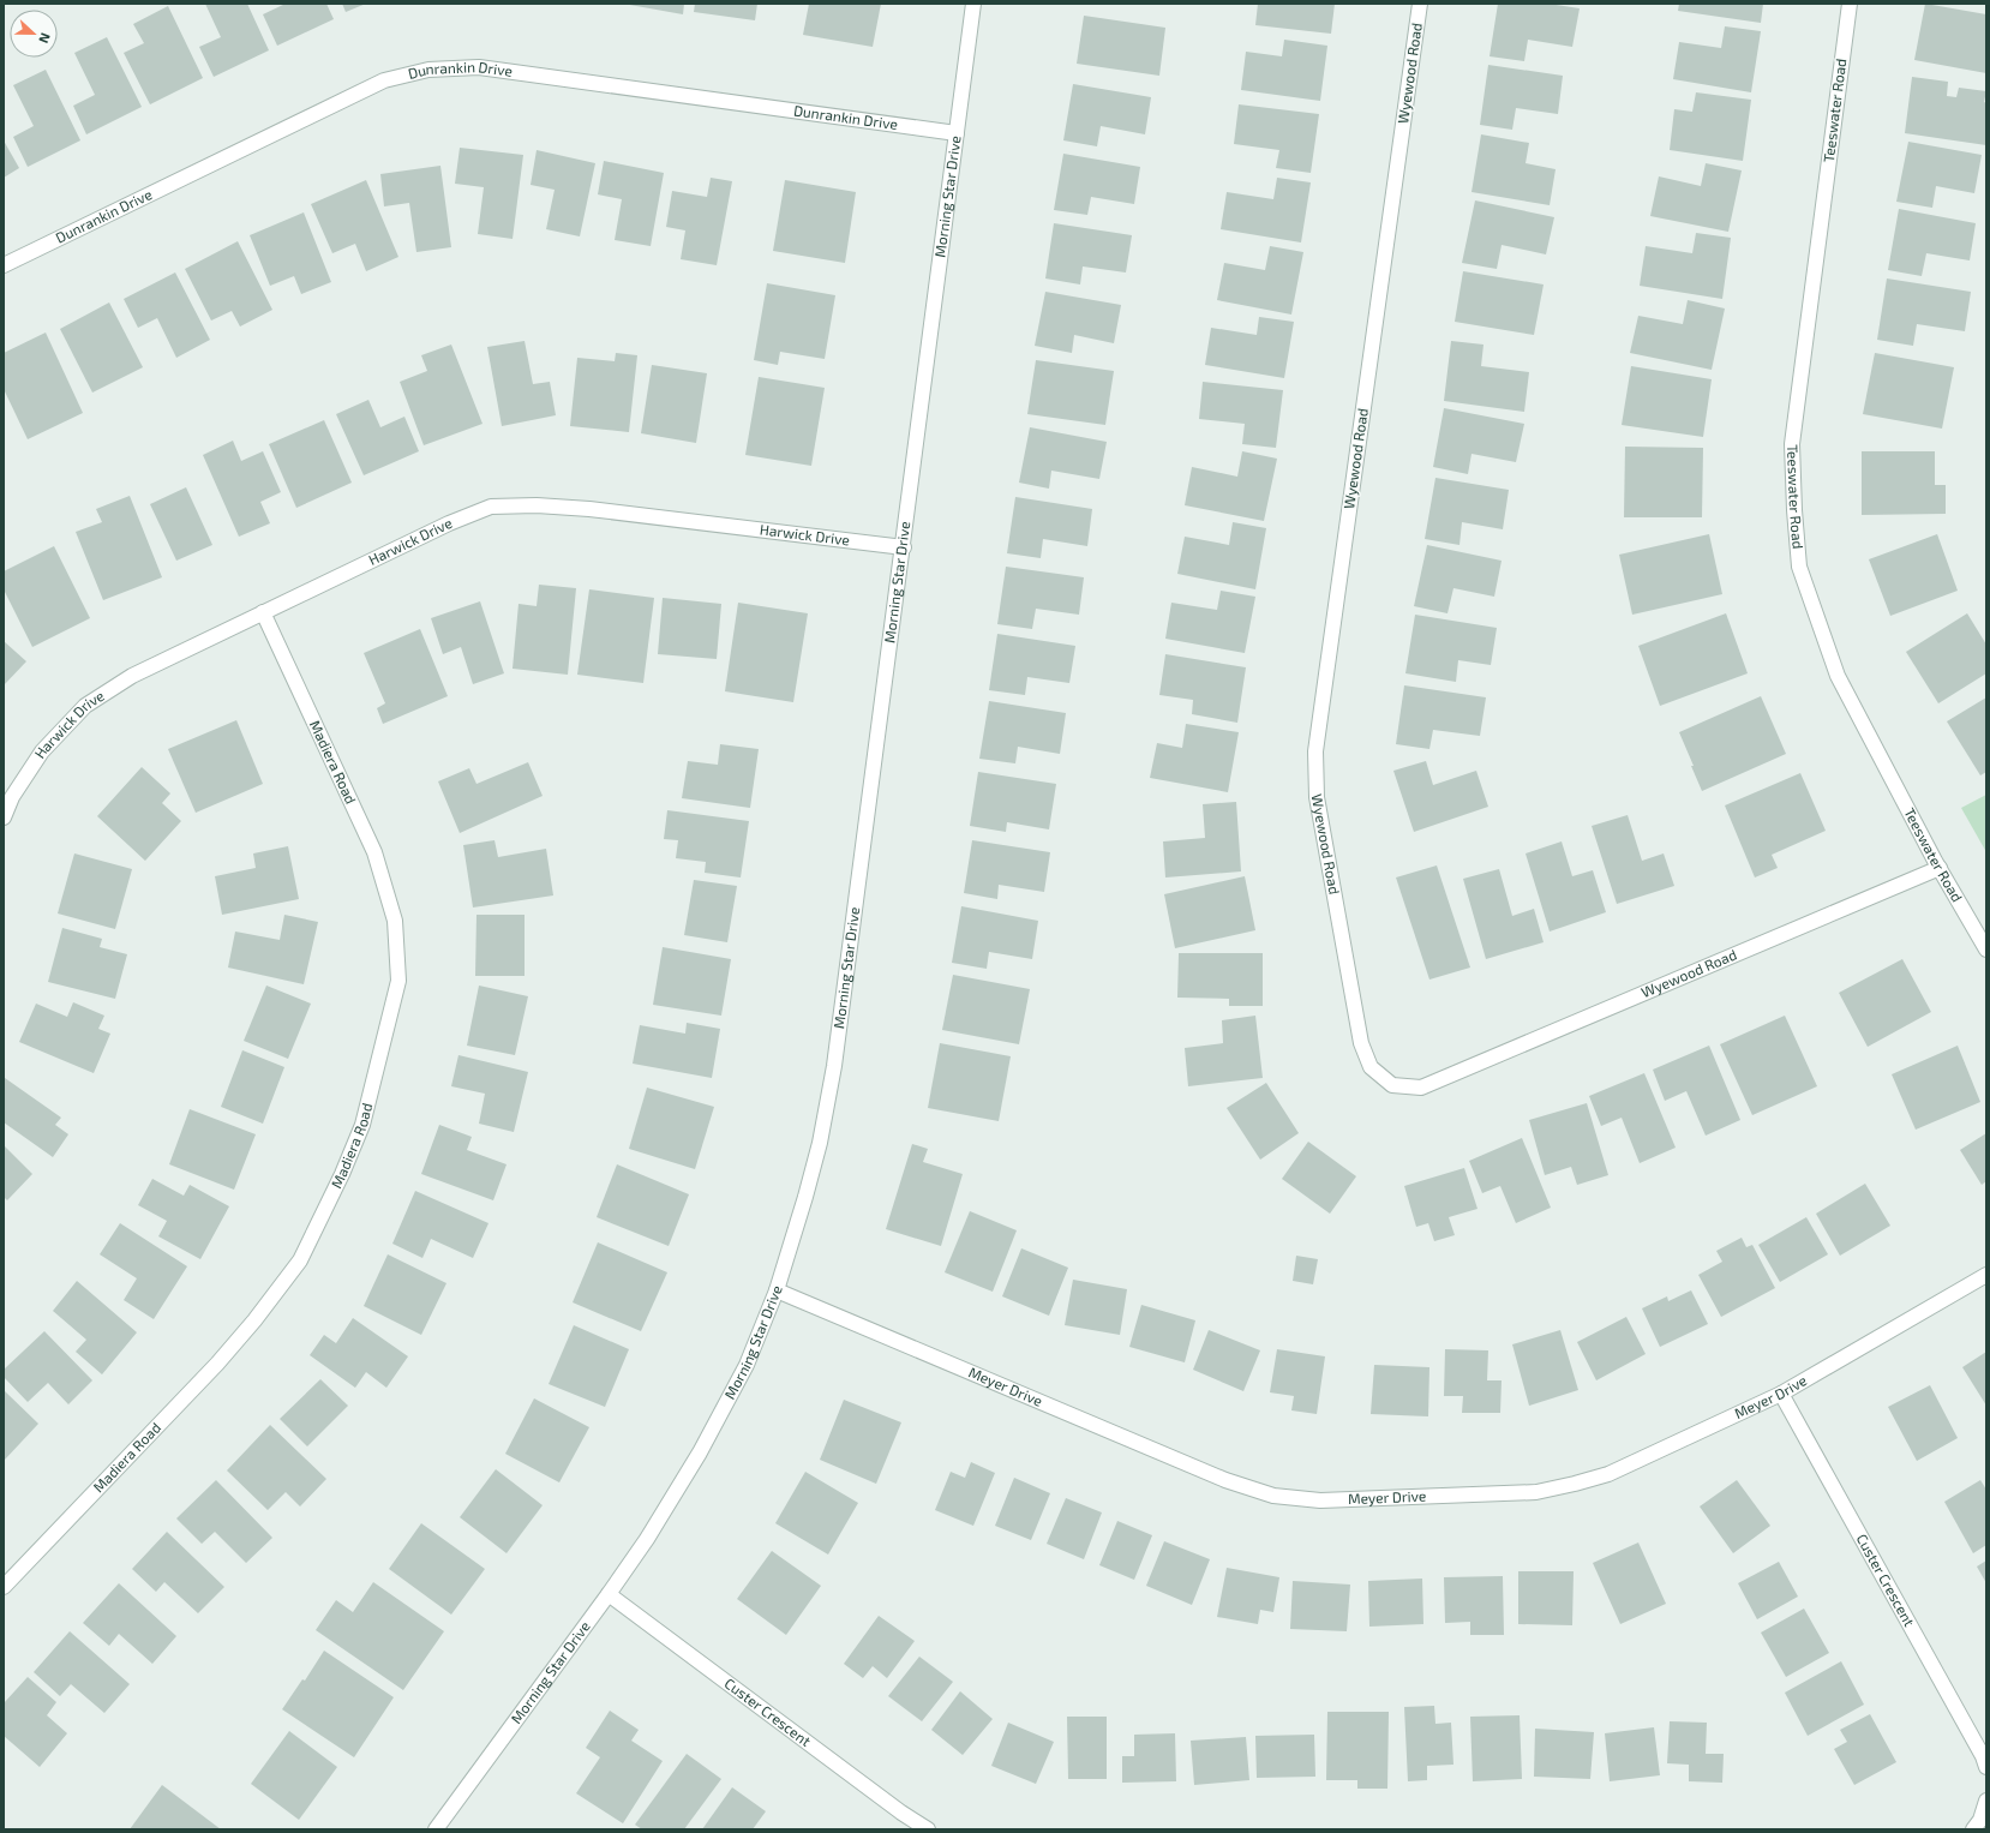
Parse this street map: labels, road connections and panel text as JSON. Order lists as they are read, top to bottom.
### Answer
{
  "streets": {
    "street": [
      "Wyewood Road",
      "Dunrankin Drive",
      "Teeswater Road",
      "Morning Star Drive",
      "Harwick Drive",
      "Madiera Road",
      "Meyer Drive",
      "Custer Crescent"
    ]
  },
  "crossings": [
    ["Wyewood Road", "Teeswater Road"],
    ["Dunrankin Drive", "Morning Star Drive"],
    ["Morning Star Drive", "Harwick Drive"],
    ["Morning Star Drive", "Meyer Drive"],
    ["Morning Star Drive", "Custer Crescent"],
    ["Harwick Drive", "Madiera Road"],
    ["Meyer Drive", "Custer Crescent"]
  ],
  "north": "right"
}
